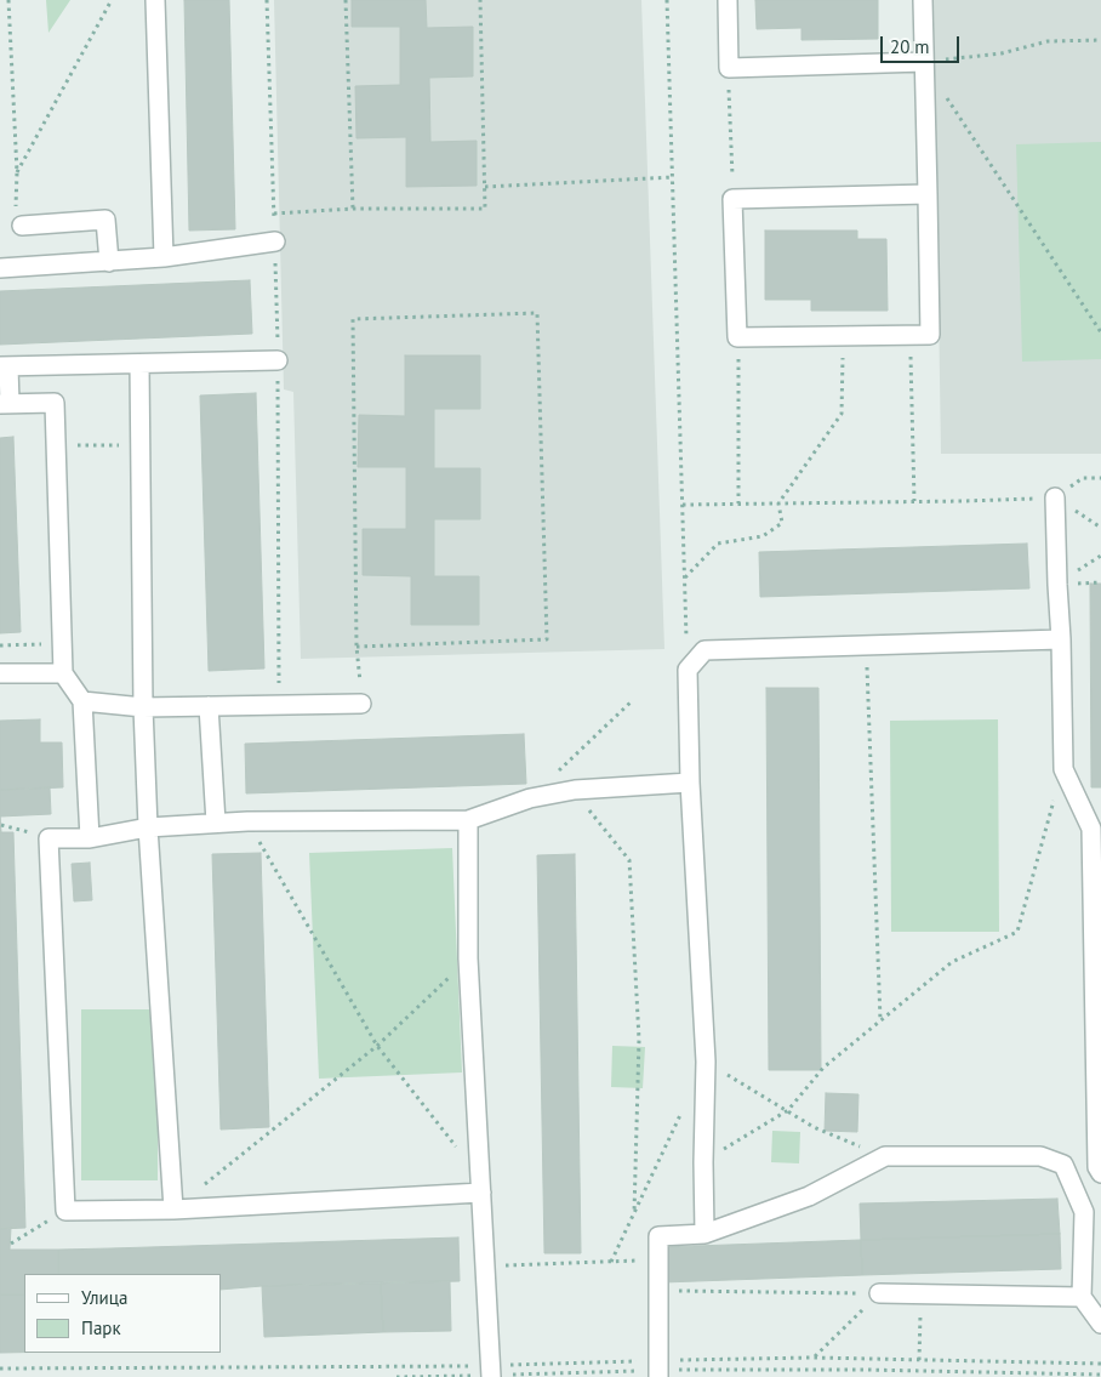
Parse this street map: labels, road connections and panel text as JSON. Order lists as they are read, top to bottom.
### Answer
{
  "legend": ["Улица", "Парк"],
  "scale_bar": "20 m"
}
